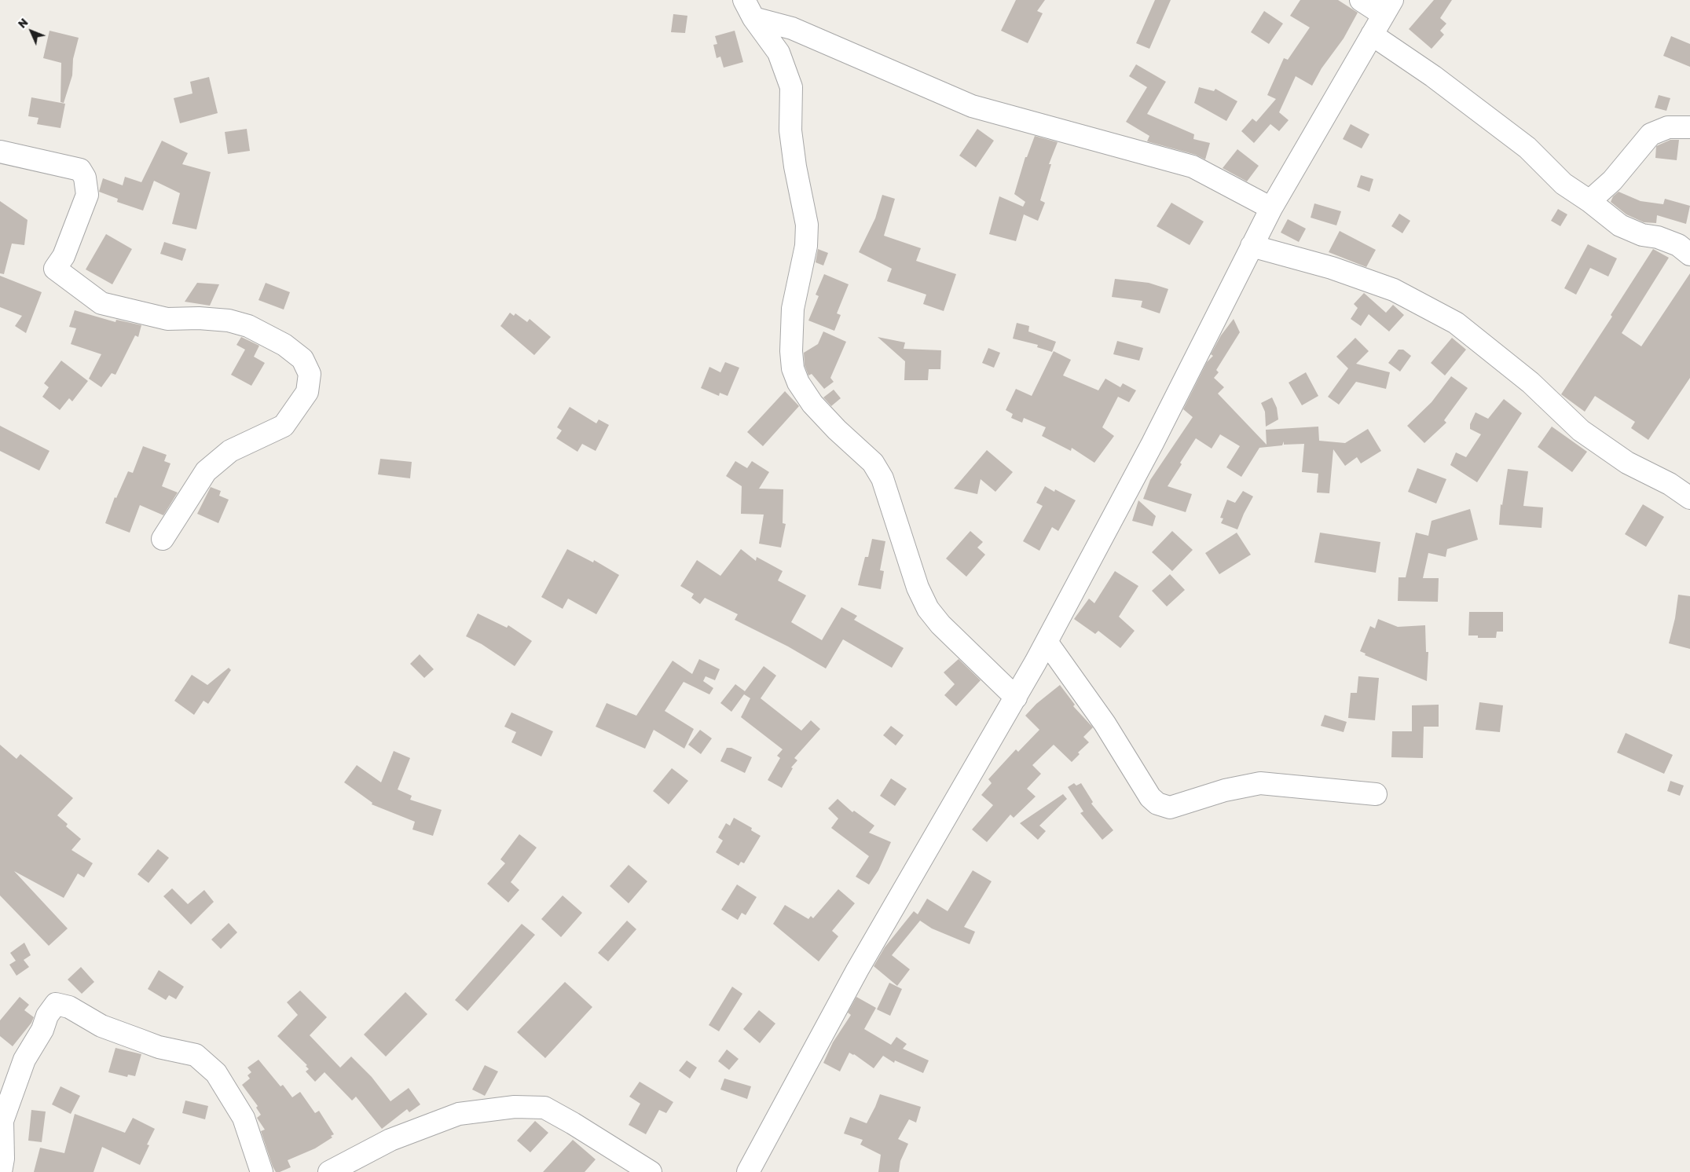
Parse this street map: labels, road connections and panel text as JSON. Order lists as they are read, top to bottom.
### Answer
{
  "north": "top left"
}
